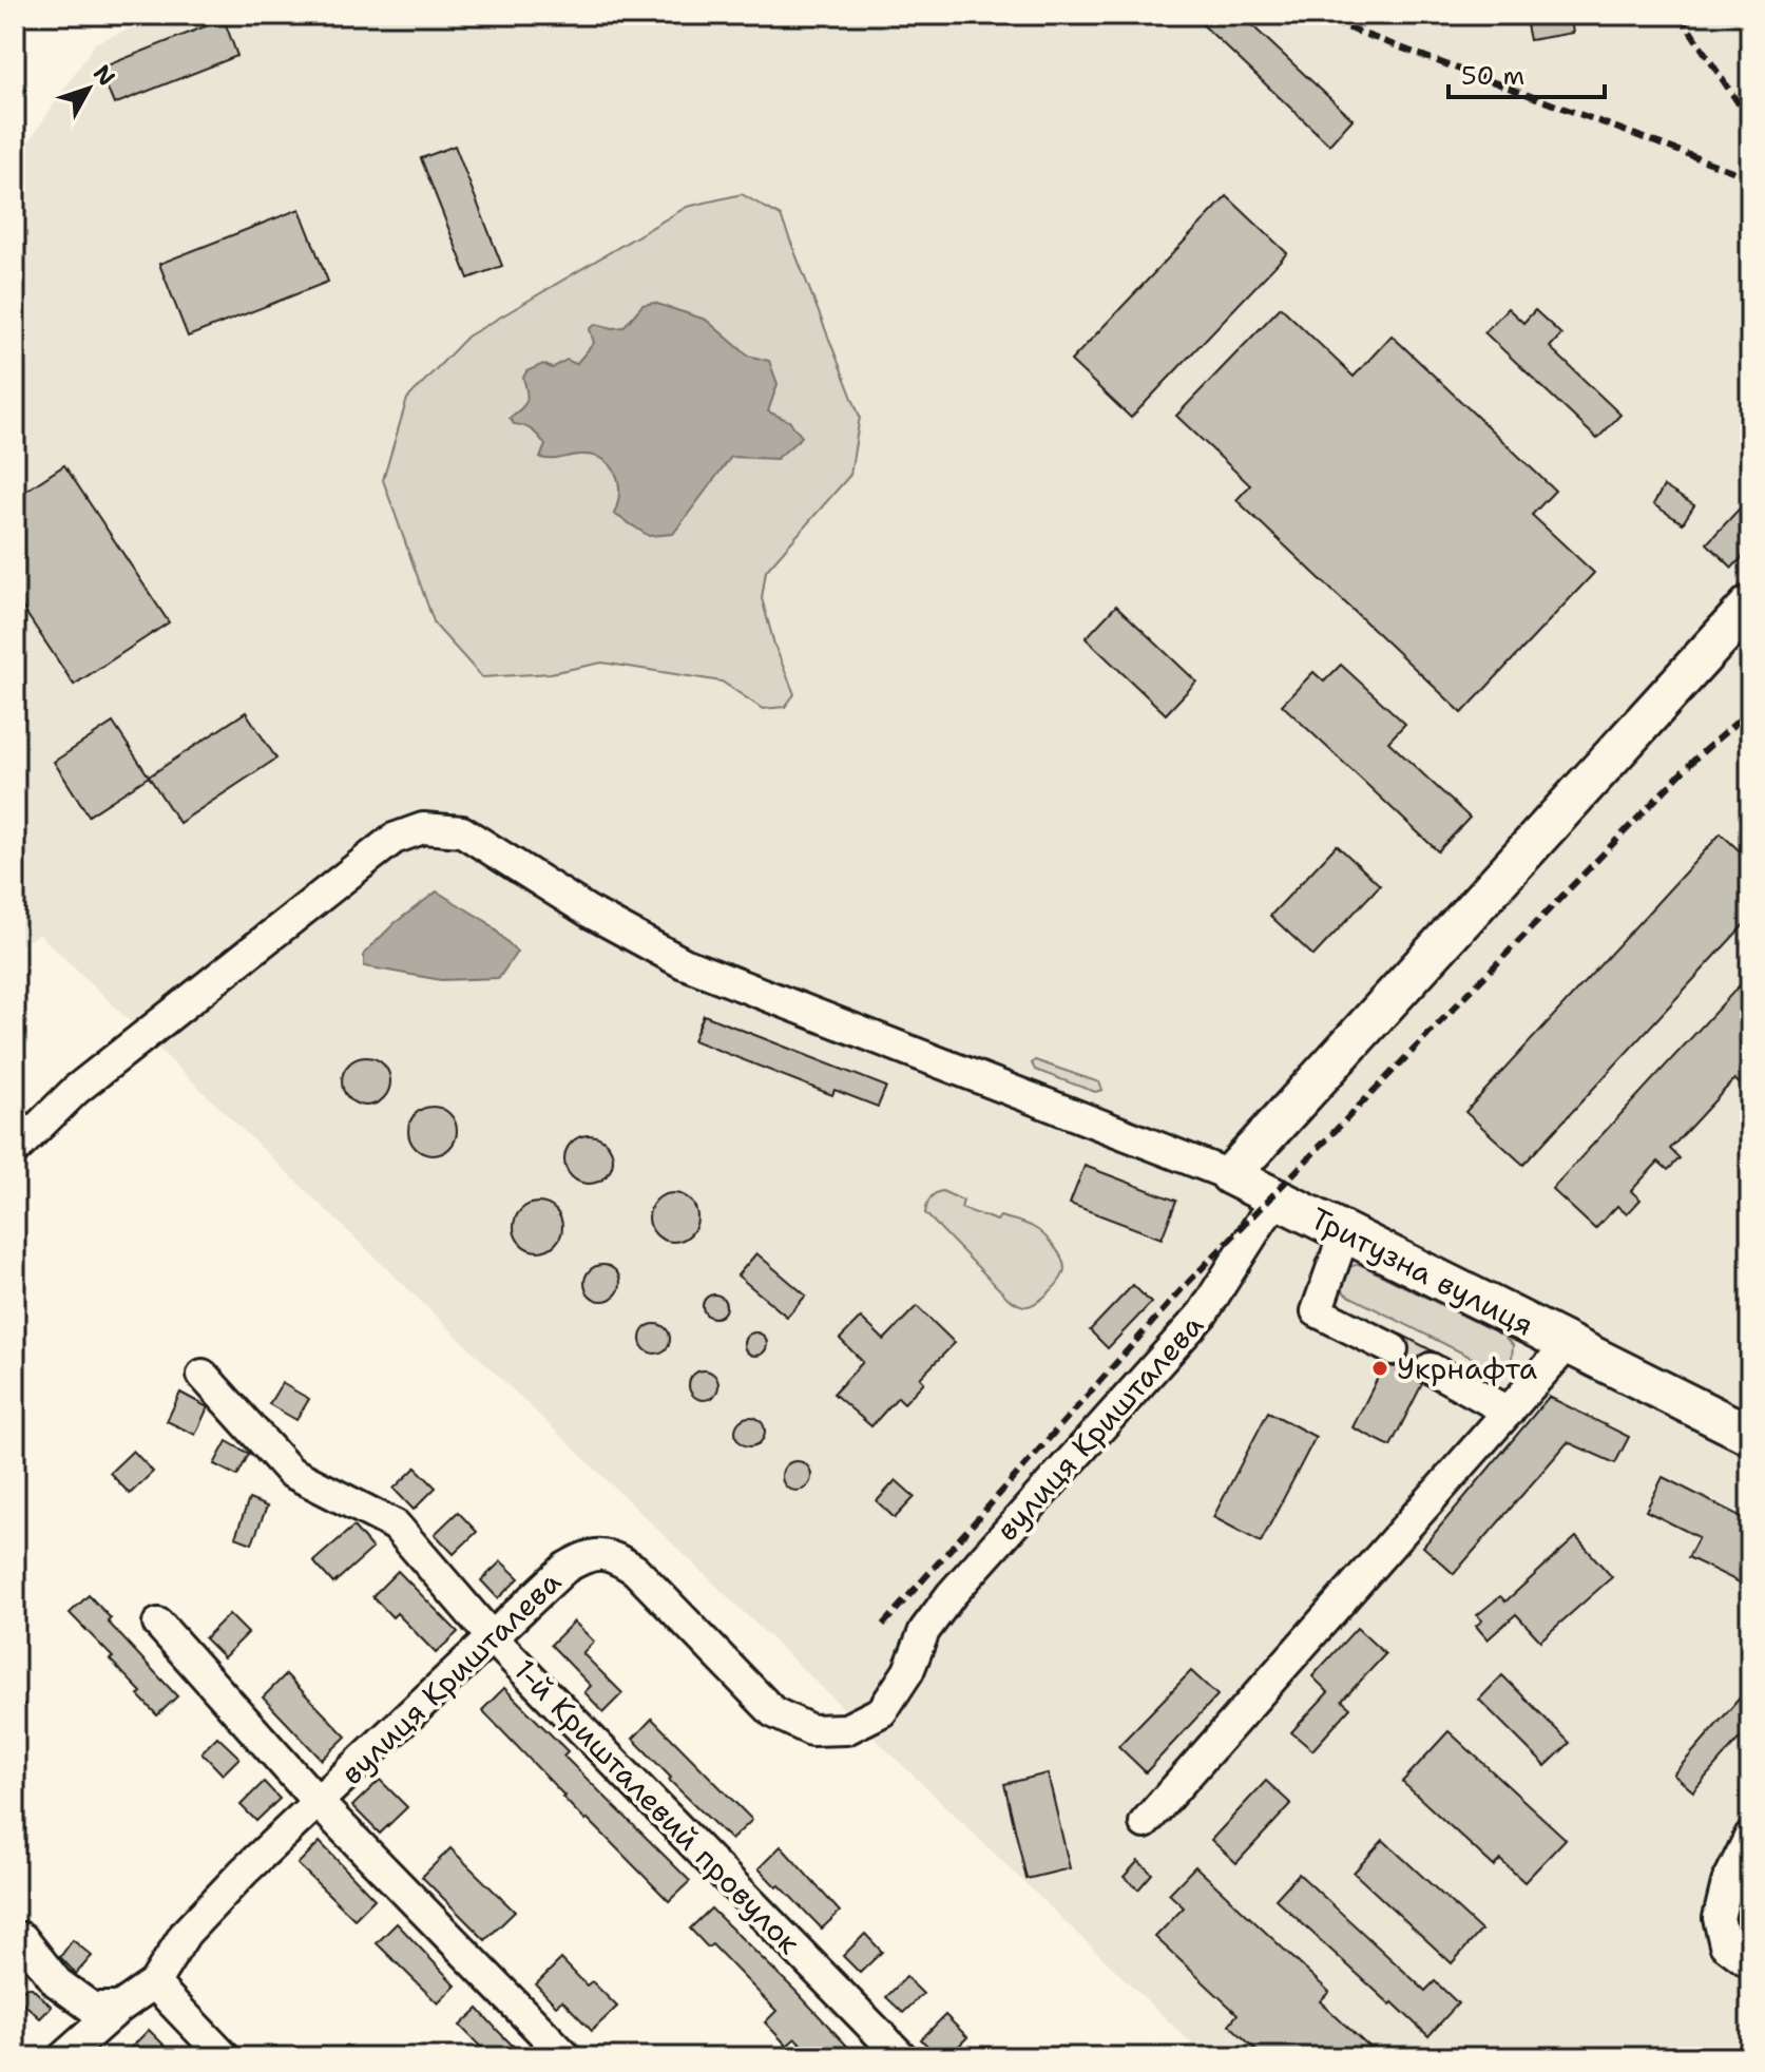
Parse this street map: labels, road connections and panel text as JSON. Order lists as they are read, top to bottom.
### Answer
{
  "streets": {
    "main road": ["Тритузна вулиця"],
    "street": ["вулиця Кришталева", "1-й Кришталевий провулок"]
  },
  "crossings": [
    ["Тритузна вулиця", "вулиця Кришталева"],
    ["вулиця Кришталева", "1-й Кришталевий провулок"]
  ],
  "places": ["Укрнафта"],
  "scale_bar": "50 m",
  "north": "top right"
}
